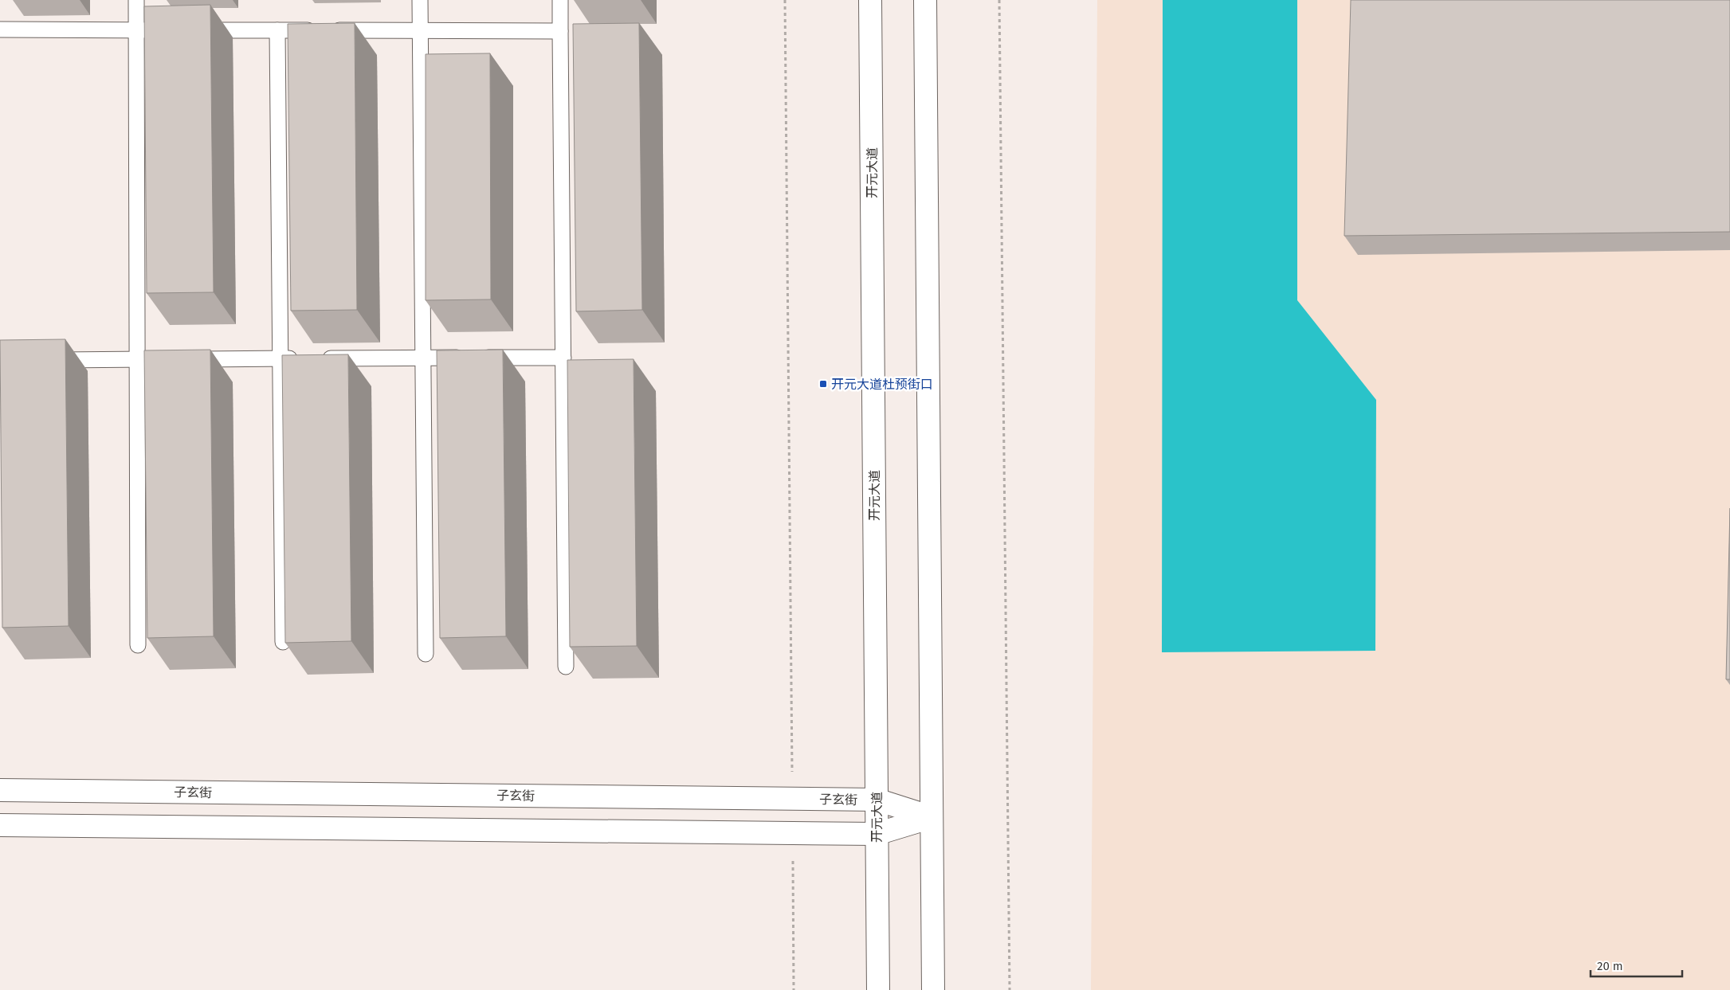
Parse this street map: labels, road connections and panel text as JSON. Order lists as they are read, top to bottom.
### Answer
{
  "streets": {
    "main road": ["开元大道", "子玄街"]
  },
  "crossings": [
    ["开元大道", "子玄街"]
  ],
  "places": {
    "transit": ["开元大道杜预街口"]
  },
  "scale_bar": "20 m"
}
